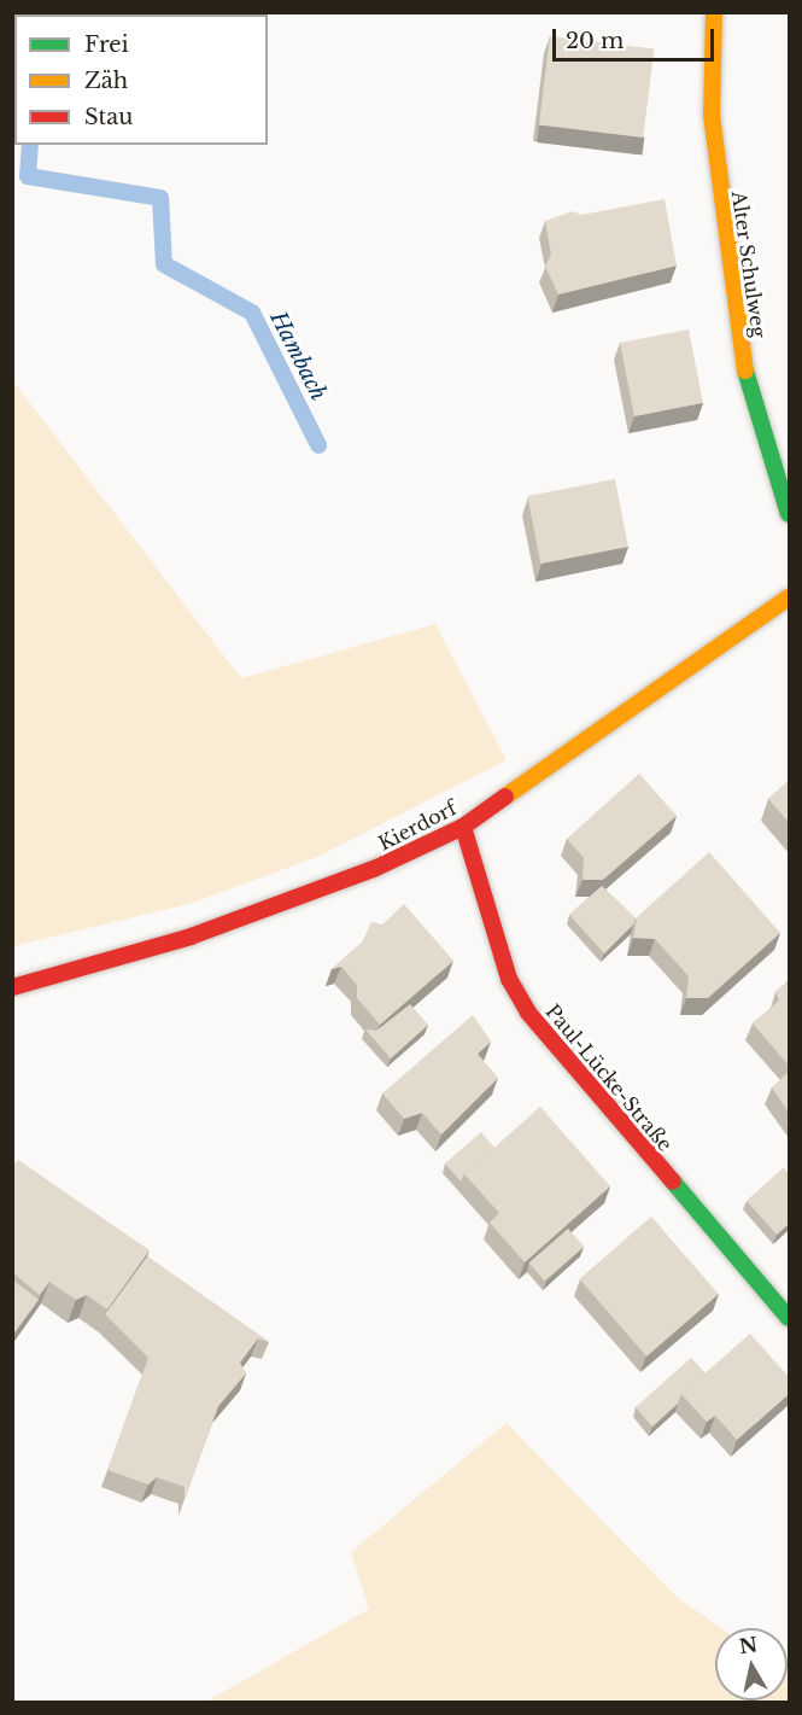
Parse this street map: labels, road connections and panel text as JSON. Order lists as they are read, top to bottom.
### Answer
{
  "streets": {
    "street": ["Alter Schulweg", "Kierdorf", "Paul-Lücke-Straße"]
  },
  "crossings": [
    ["Kierdorf", "Paul-Lücke-Straße"]
  ],
  "water": ["Hambach"],
  "legend": ["Frei", "Zäh", "Stau"],
  "scale_bar": "20 m",
  "north": "top"
}
